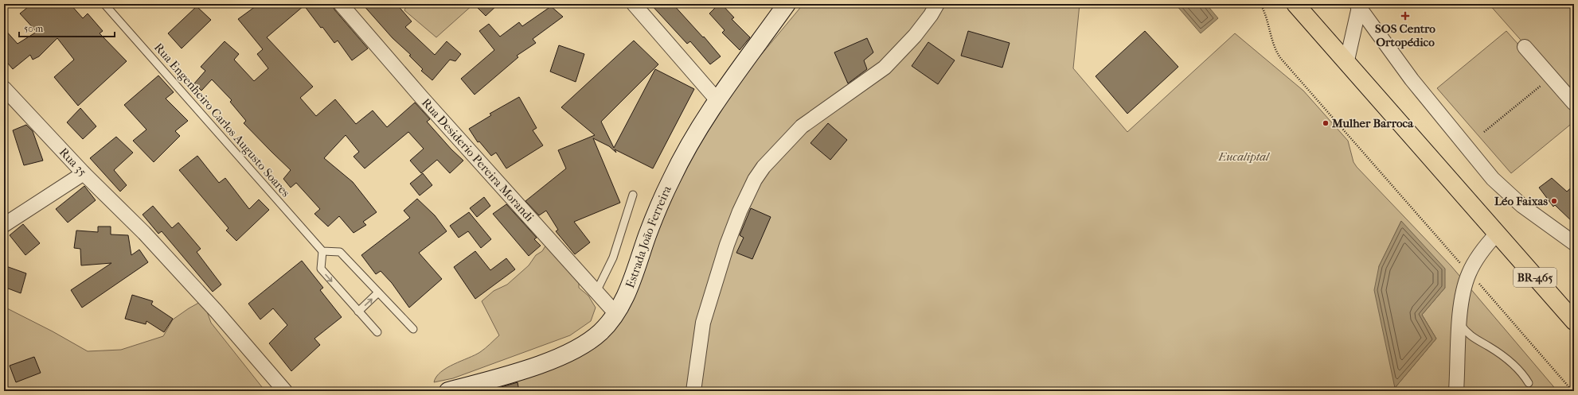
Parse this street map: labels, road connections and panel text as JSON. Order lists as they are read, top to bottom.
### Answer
{
  "streets": {
    "highway": ["BR-465"],
    "street": ["Rua Desiderio Pereira Morandi", "Rua 35", "Estrada João Ferreira"],
    "lane": ["Rua Engenheiro Carlos Augusto Soares"]
  },
  "crossings": [
    ["Rua Desiderio Pereira Morandi", "Estrada João Ferreira"]
  ],
  "parks": ["Eucaliptal"],
  "places": {
    "health": ["SOS Centro Ortopédico"],
    "other": ["Mulher Barroca", "Léo Faixas"]
  },
  "scale_bar": "50 m"
}
